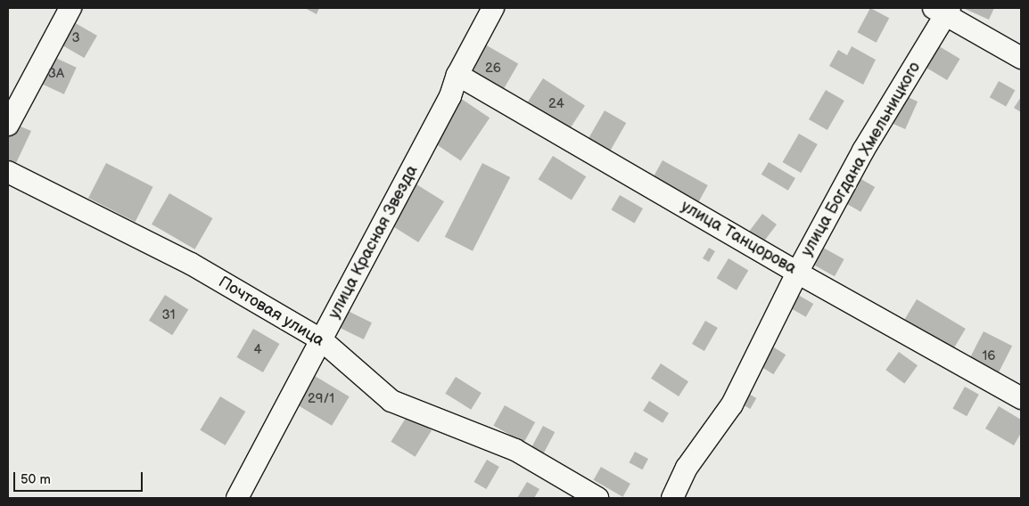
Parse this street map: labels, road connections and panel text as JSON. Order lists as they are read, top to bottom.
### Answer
{
  "streets": {
    "street": [
      "улица Богдана Хмельницкого",
      "улица Танцорова",
      "улица Красная Звезда",
      "Почтовая улица"
    ]
  },
  "crossings": [
    ["улица Богдана Хмельницкого", "улица Танцорова"],
    ["улица Танцорова", "улица Красная Звезда"],
    ["улица Красная Звезда", "Почтовая улица"]
  ],
  "house_numbers": [
    "3",
    "26",
    "3А",
    "24",
    "31",
    "4",
    "16",
    "29/1"
  ],
  "scale_bar": "50 m"
}
